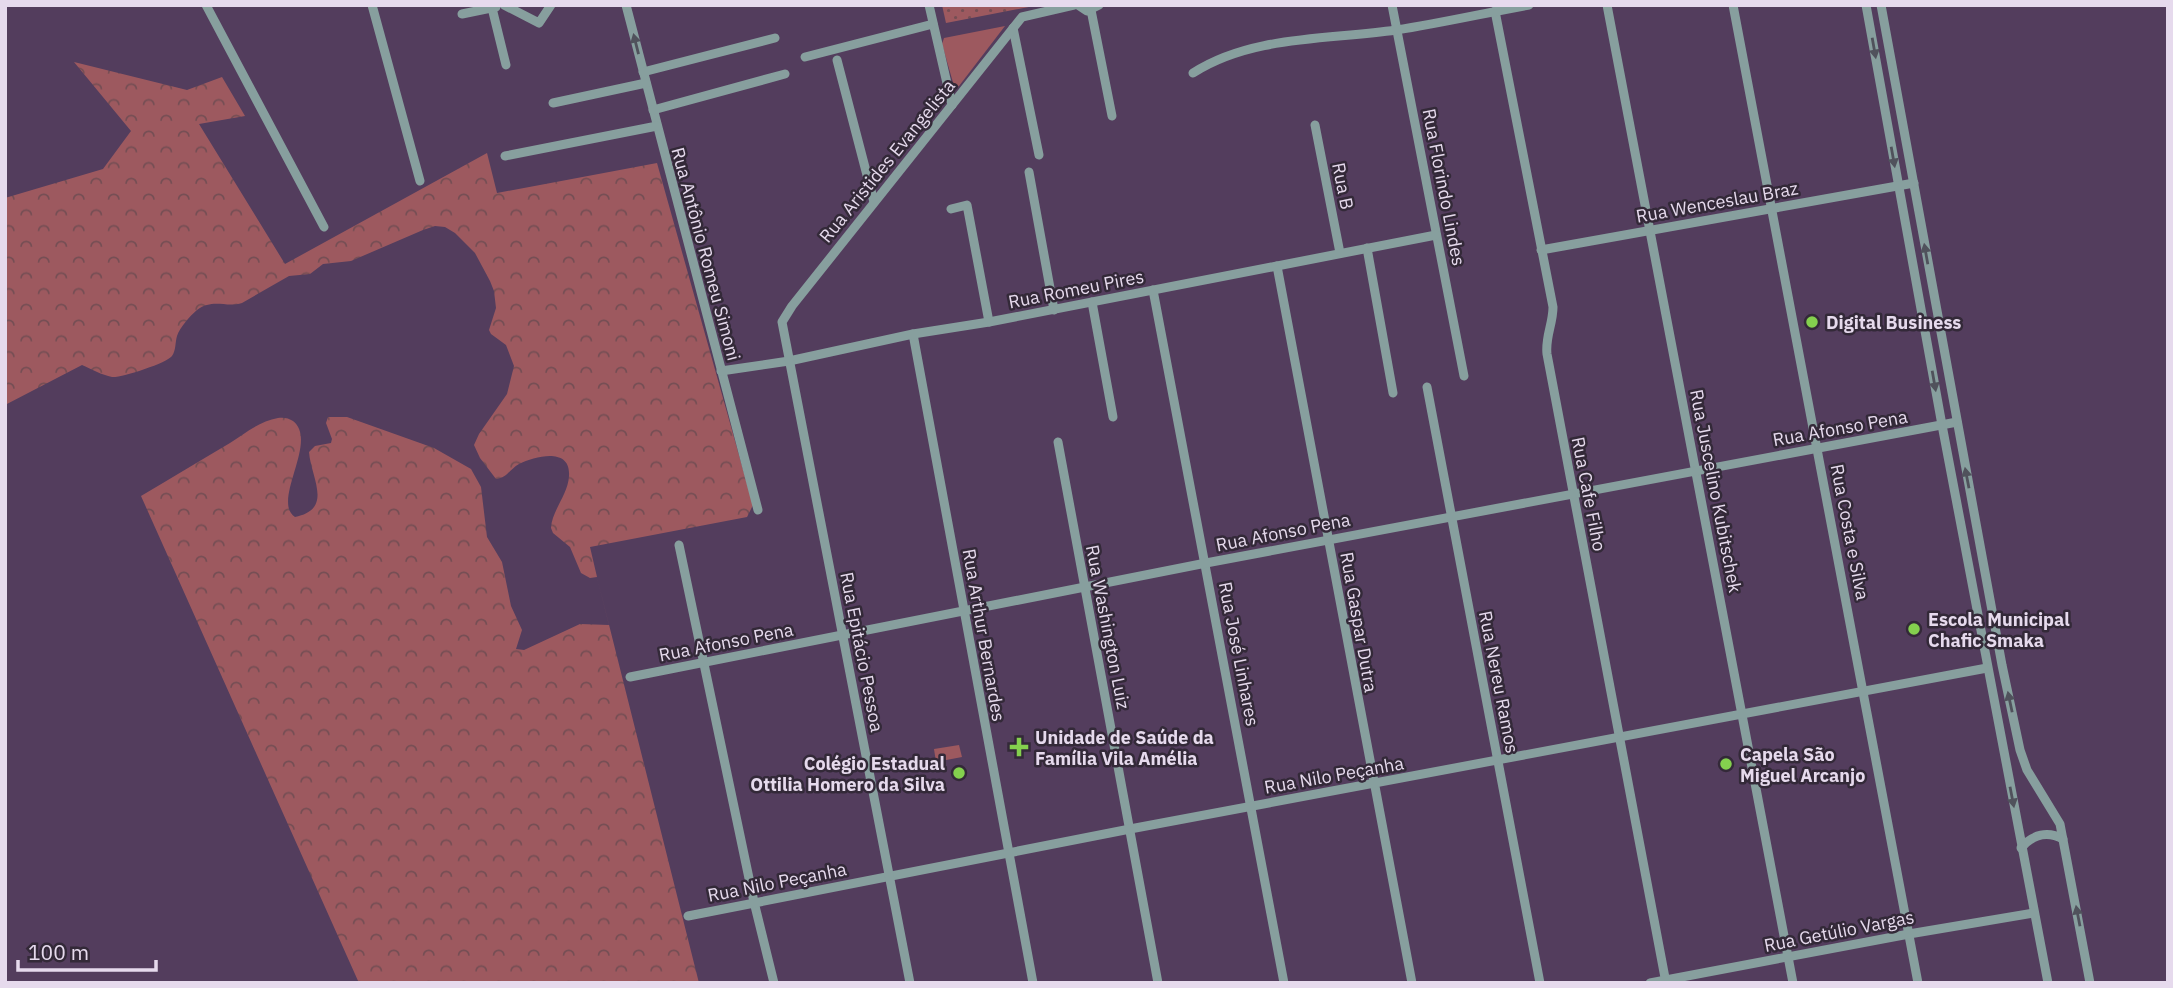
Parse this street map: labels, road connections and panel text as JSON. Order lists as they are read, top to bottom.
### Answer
{
  "streets": {
    "street": [
      "Rua Aristides Evangelista",
      "Rua B",
      "Rua Florindo Lindes",
      "Rua Wenceslau Braz",
      "Rua Antônio Romeu Simoni",
      "Rua Romeu Pires",
      "Rua Afonso Pena",
      "Rua Juscelino Kubitschek",
      "Rua Cafe Filho",
      "Rua Costa e Silva",
      "Rua Gaspar Dutra",
      "Rua Washington Luiz",
      "Rua Arthur Bernardes",
      "Rua Epitácio Pessoa",
      "Rua José Linhares",
      "Rua Nereu Ramos",
      "Rua Nilo Peçanha",
      "Rua Getúlio Vargas"
    ]
  },
  "crossings": [
    ["Rua Aristides Evangelista", "Rua Epitácio Pessoa"],
    ["Rua B", "Rua Romeu Pires"],
    ["Rua Florindo Lindes", "Rua Romeu Pires"],
    ["Rua Wenceslau Braz", "Rua Juscelino Kubitschek"],
    ["Rua Wenceslau Braz", "Rua Cafe Filho"],
    ["Rua Wenceslau Braz", "Rua Costa e Silva"],
    ["Rua Antônio Romeu Simoni", "Rua Romeu Pires"],
    ["Rua Romeu Pires", "Rua Gaspar Dutra"],
    ["Rua Romeu Pires", "Rua Arthur Bernardes"],
    ["Rua Romeu Pires", "Rua Epitácio Pessoa"],
    ["Rua Romeu Pires", "Rua José Linhares"],
    ["Rua Afonso Pena", "Rua Juscelino Kubitschek"],
    ["Rua Afonso Pena", "Rua Cafe Filho"],
    ["Rua Afonso Pena", "Rua Costa e Silva"],
    ["Rua Afonso Pena", "Rua Gaspar Dutra"],
    ["Rua Afonso Pena", "Rua Washington Luiz"],
    ["Rua Afonso Pena", "Rua Arthur Bernardes"],
    ["Rua Afonso Pena", "Rua Epitácio Pessoa"],
    ["Rua Afonso Pena", "Rua José Linhares"],
    ["Rua Afonso Pena", "Rua Nereu Ramos"],
    ["Rua Juscelino Kubitschek", "Rua Nilo Peçanha"],
    ["Rua Juscelino Kubitschek", "Rua Getúlio Vargas"],
    ["Rua Cafe Filho", "Rua Nilo Peçanha"],
    ["Rua Cafe Filho", "Rua Getúlio Vargas"],
    ["Rua Costa e Silva", "Rua Nilo Peçanha"],
    ["Rua Costa e Silva", "Rua Getúlio Vargas"],
    ["Rua Gaspar Dutra", "Rua Nilo Peçanha"],
    ["Rua Washington Luiz", "Rua Nilo Peçanha"],
    ["Rua Arthur Bernardes", "Rua Nilo Peçanha"],
    ["Rua Epitácio Pessoa", "Rua Nilo Peçanha"],
    ["Rua José Linhares", "Rua Nilo Peçanha"],
    ["Rua Nereu Ramos", "Rua Nilo Peçanha"]
  ],
  "places": {
    "other": [
      "Digital Business",
      "Escola Municipal Chafic Smaka",
      "Capela São Miguel Arcanjo",
      "Colégio Estadual Ottilia Homero da Silva"
    ],
    "health": ["Unidade de Saúde da Família Vila Amélia"]
  },
  "scale_bar": "100 m"
}
